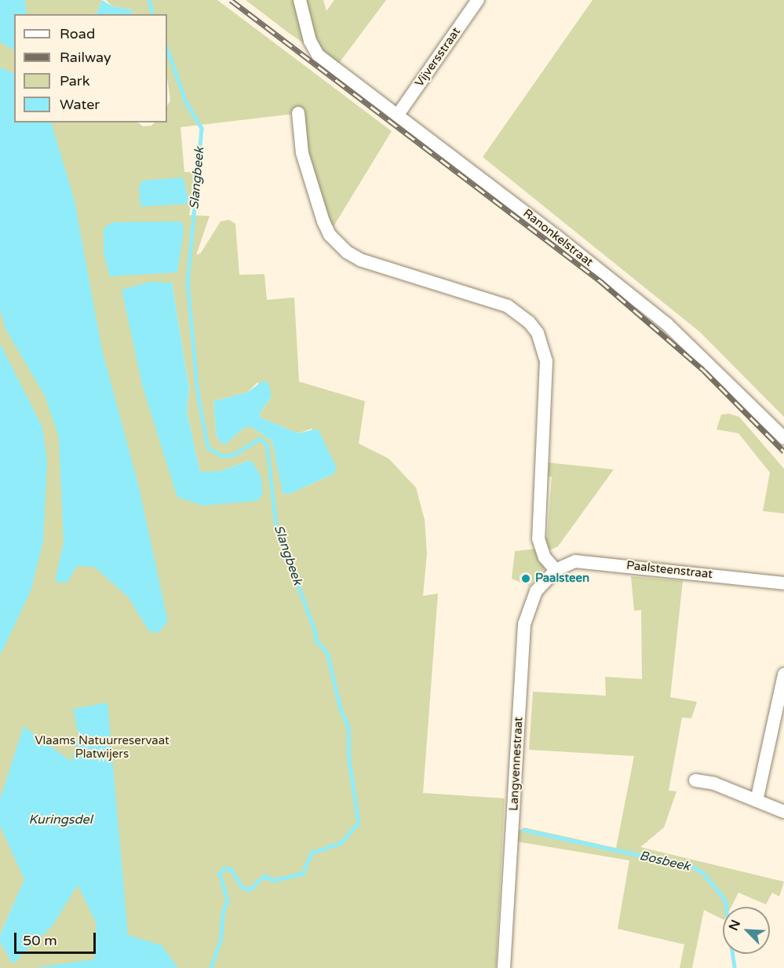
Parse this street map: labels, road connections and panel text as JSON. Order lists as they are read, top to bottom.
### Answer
{
  "streets": {
    "street": [
      "Vijversstraat",
      "Ranonkelstraat",
      "Paalsteenstraat",
      "Langvennestraat"
    ]
  },
  "crossings": [
    ["Vijversstraat", "Ranonkelstraat"],
    ["Paalsteenstraat", "Langvennestraat"]
  ],
  "water": ["Slangbeek", "Kuringsdel", "Bosbeek"],
  "parks": ["Vlaams Natuurreservaat Platwijers"],
  "places": ["Paalsteen"],
  "legend": [
    "Road",
    "Railway",
    "Park",
    "Water"
  ],
  "scale_bar": "50 m",
  "north": "top left"
}
